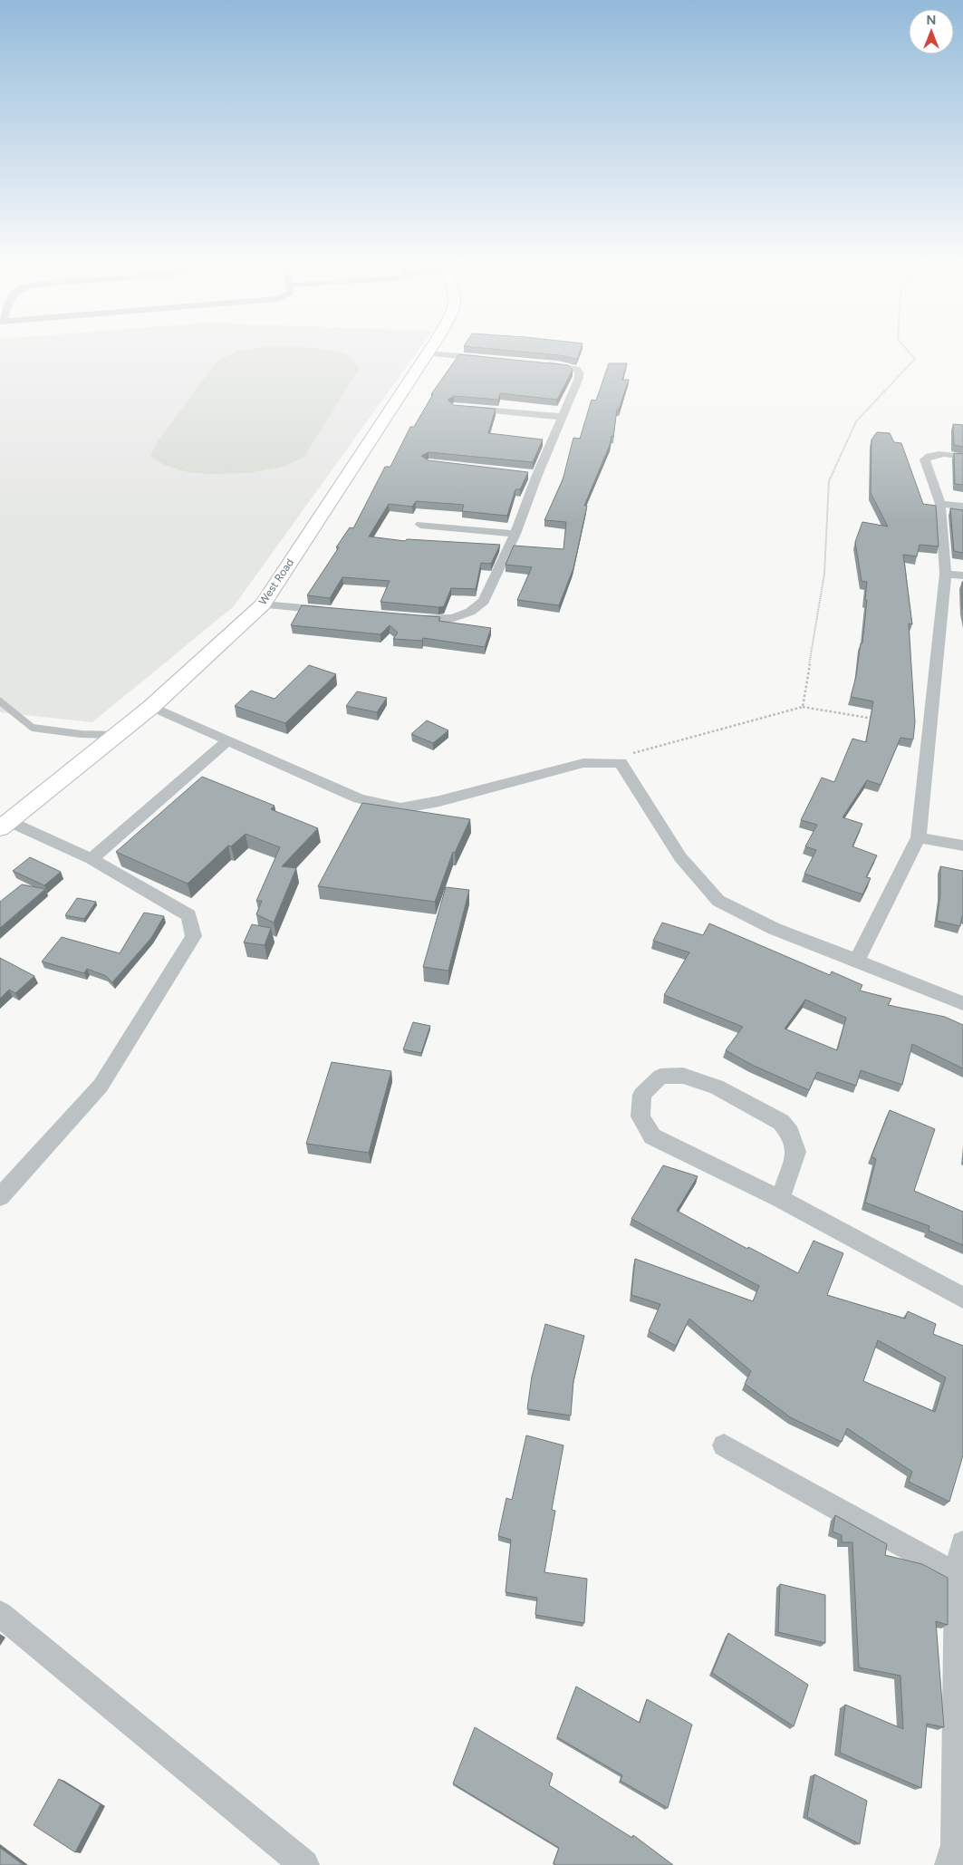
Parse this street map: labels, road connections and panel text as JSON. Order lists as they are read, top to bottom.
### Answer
{
  "streets": {
    "street": ["West Road"]
  },
  "north": "top"
}
